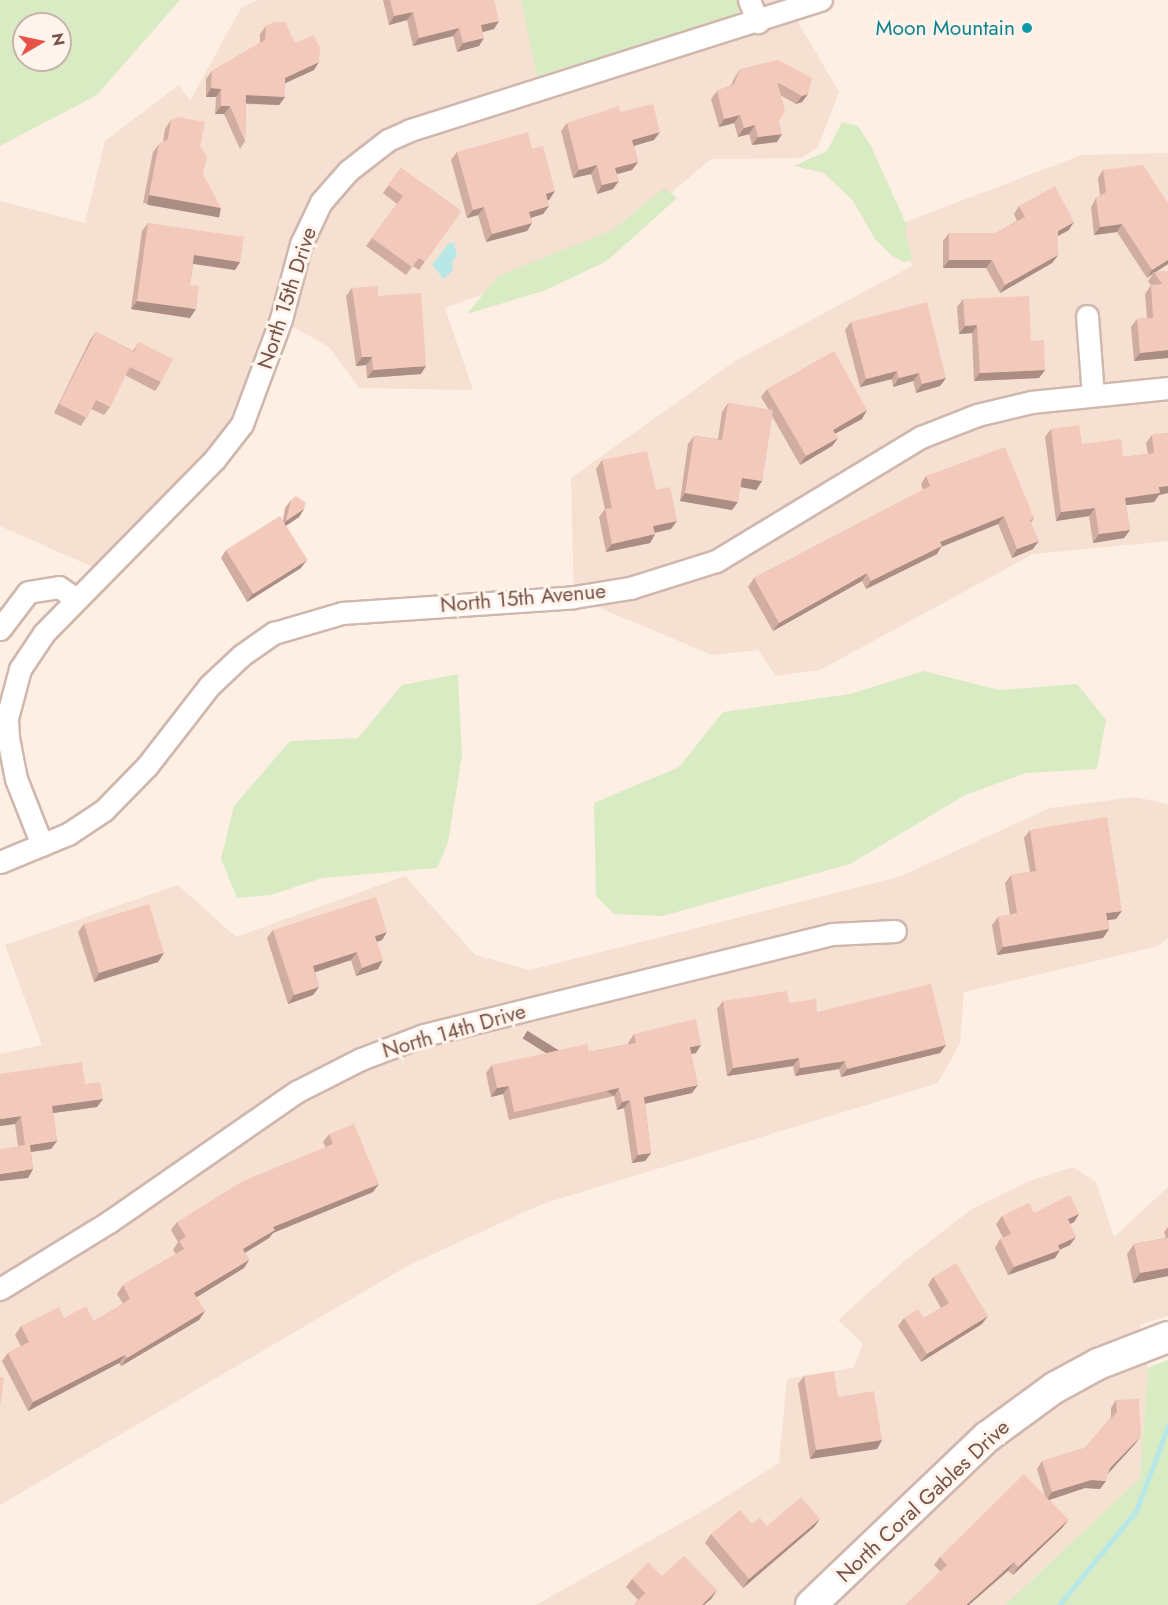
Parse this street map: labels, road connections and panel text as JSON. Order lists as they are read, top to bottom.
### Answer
{
  "streets": {
    "street": [
      "North 15th Drive",
      "North 15th Avenue",
      "North 14th Drive",
      "North Coral Gables Drive"
    ]
  },
  "crossings": [
    ["North 15th Drive", "North 15th Avenue"]
  ],
  "places": ["Moon Mountain"],
  "north": "right"
}
